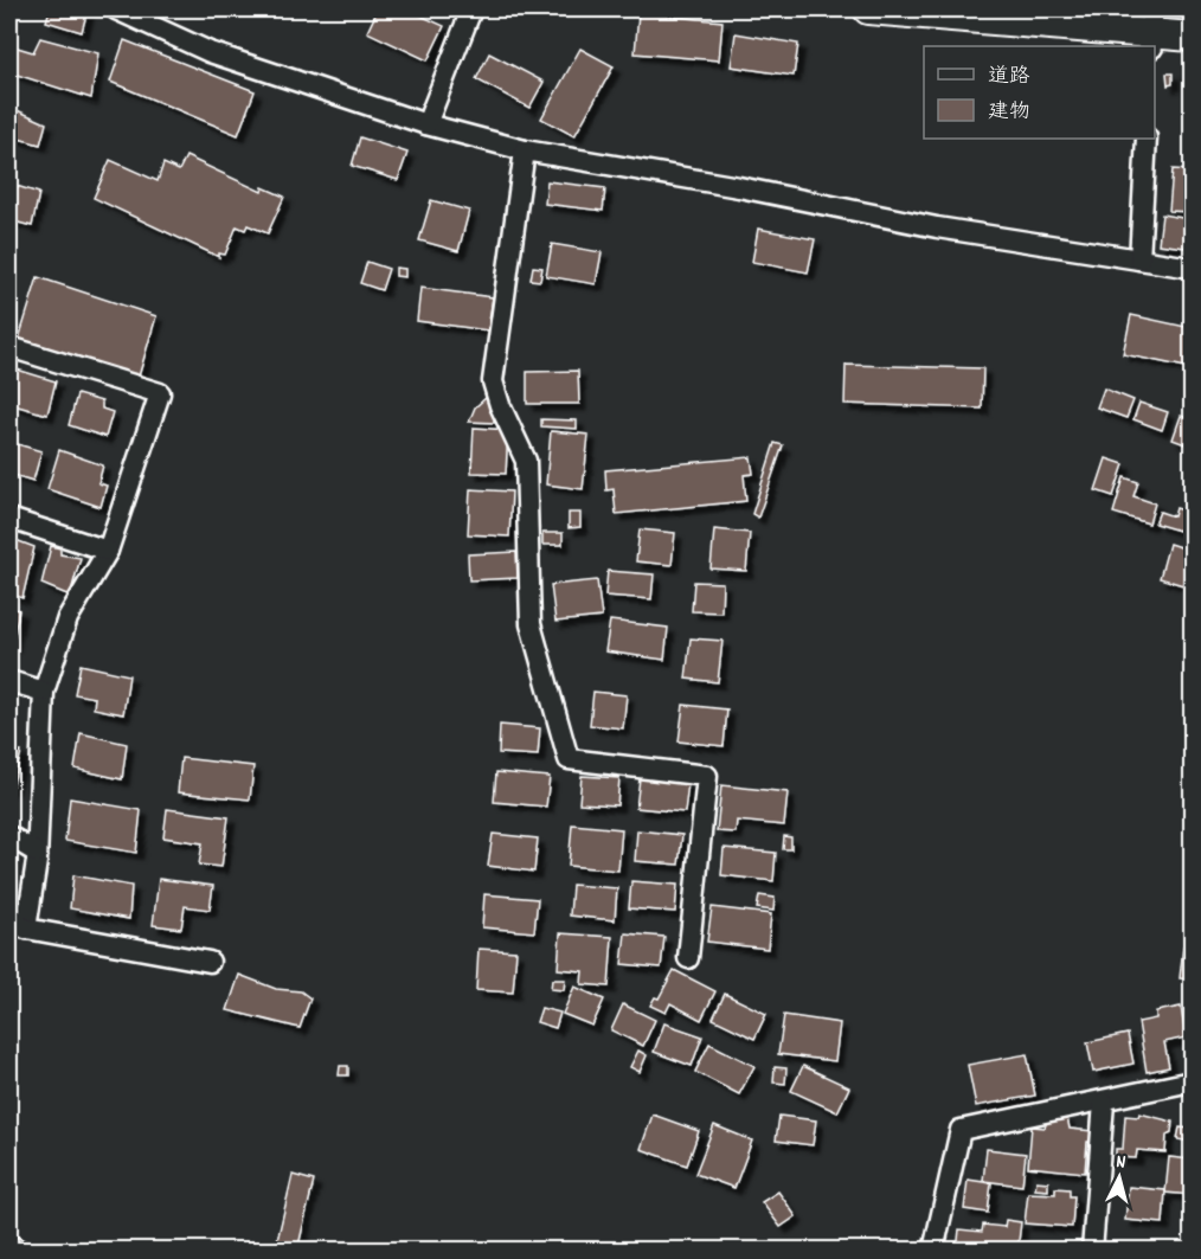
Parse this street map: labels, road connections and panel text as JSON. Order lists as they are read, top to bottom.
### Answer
{
  "legend": ["道路", "建物"],
  "north": "top"
}
